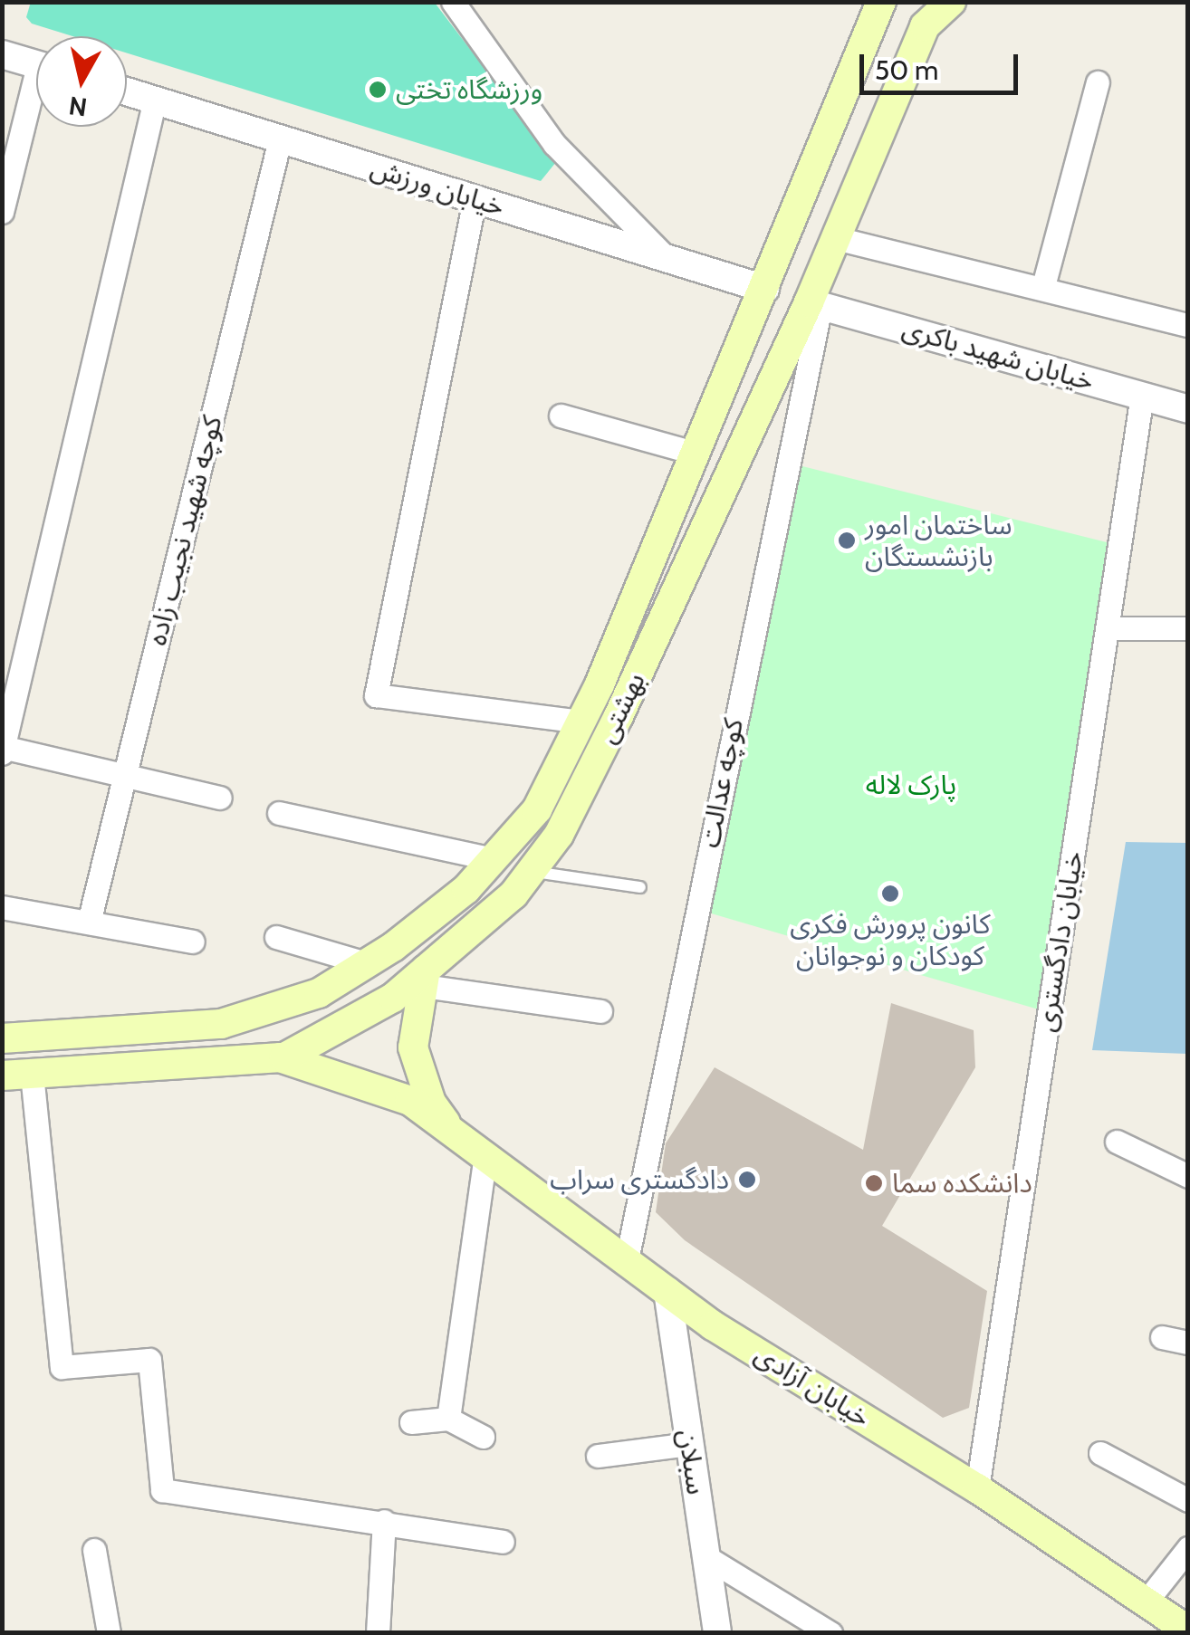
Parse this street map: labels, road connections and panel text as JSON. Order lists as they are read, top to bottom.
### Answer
{
  "streets": {
    "main road": ["بهشتی", "خیابان آزادی"],
    "street": [
      "خیابان ورزش",
      "خیابان شهید باکری",
      "کوچه شهید نجیب زاده",
      "کوچه عدالت",
      "خیابان دادگستری",
      "سبلان"
    ]
  },
  "crossings": [
    ["خیابان ورزش", "کوچه شهید نجیب زاده"],
    ["خیابان ورزش", "بهشتی"],
    ["خیابان شهید باکری", "بهشتی"],
    ["خیابان شهید باکری", "کوچه عدالت"],
    ["خیابان شهید باکری", "خیابان دادگستری"],
    ["بهشتی", "کوچه عدالت"],
    ["بهشتی", "خیابان آزادی"],
    ["کوچه عدالت", "خیابان آزادی"],
    ["خیابان دادگستری", "خیابان آزادی"],
    ["خیابان آزادی", "سبلان"]
  ],
  "parks": ["پارک لاله"],
  "places": [
    "ورزشگاه تختی",
    "ساختمان امور بازنشستگان",
    "کانون پرورش فکری کودکان و نوجوانان",
    "دادگستری سراب",
    "دانشکده سما"
  ],
  "scale_bar": "50 m",
  "north": "bottom"
}
